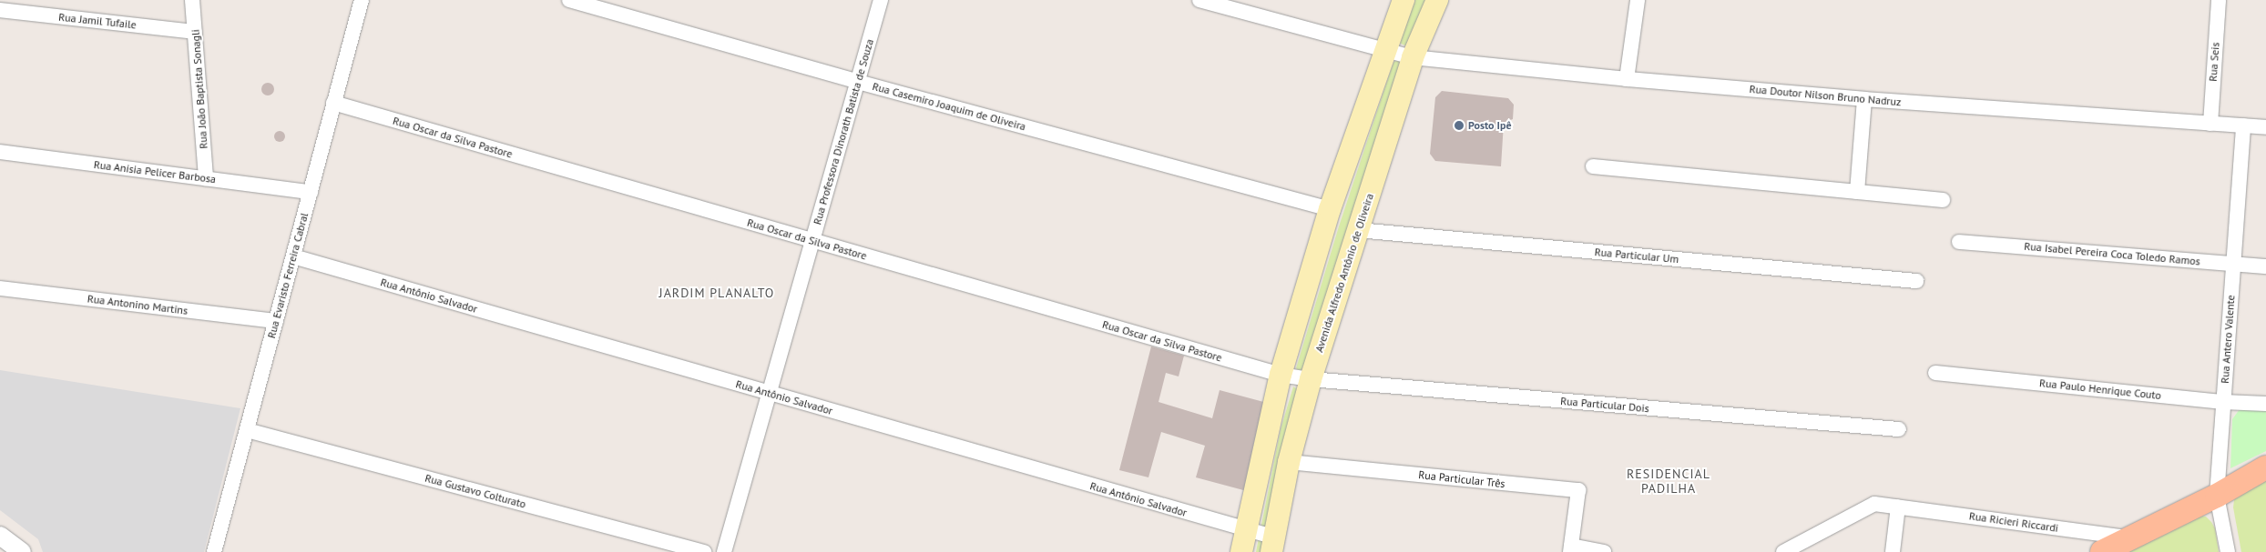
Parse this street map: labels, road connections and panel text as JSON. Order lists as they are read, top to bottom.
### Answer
{
  "streets": {
    "main road": ["Avenida Alfredo Antônio de Oliveira"],
    "street": [
      "Rua Jamil Tufaile",
      "Rua Seis",
      "Rua João Baptista Sonagli",
      "Rua Doutor Nilson Bruno Nadruz",
      "Rua Casemiro Joaquim de Oliveira",
      "Rua Professora Dinorath Batista de Souza",
      "Rua Oscar da Silva Pastore",
      "Rua Anísia Pelicer Barbosa",
      "Rua Isabel Pereira Coca Toledo Ramos",
      "Rua Particular Um",
      "Rua Evaristo Ferreira Cabral",
      "Rua Antônio Salvador",
      "Rua Antonino Martins",
      "Rua Antero Valente",
      "Rua Paulo Henrique Couto",
      "Rua Particular Dois",
      "Rua Particular Três",
      "Rua Gustavo Colturato",
      "Rua Ricieri Riccardi"
    ]
  },
  "crossings": [
    ["Rua Jamil Tufaile", "Rua João Baptista Sonagli"],
    ["Rua Seis", "Rua Doutor Nilson Bruno Nadruz"],
    ["Rua João Baptista Sonagli", "Rua Anísia Pelicer Barbosa"],
    ["Rua Doutor Nilson Bruno Nadruz", "Avenida Alfredo Antônio de Oliveira"],
    ["Rua Doutor Nilson Bruno Nadruz", "Rua Antero Valente"],
    ["Rua Casemiro Joaquim de Oliveira", "Rua Professora Dinorath Batista de Souza"],
    ["Rua Professora Dinorath Batista de Souza", "Rua Oscar da Silva Pastore"],
    ["Rua Professora Dinorath Batista de Souza", "Rua Antônio Salvador"],
    ["Rua Oscar da Silva Pastore", "Avenida Alfredo Antônio de Oliveira"],
    ["Rua Oscar da Silva Pastore", "Rua Evaristo Ferreira Cabral"],
    ["Rua Oscar da Silva Pastore", "Rua Particular Dois"],
    ["Rua Anísia Pelicer Barbosa", "Rua Evaristo Ferreira Cabral"],
    ["Rua Isabel Pereira Coca Toledo Ramos", "Rua Antero Valente"],
    ["Rua Particular Um", "Avenida Alfredo Antônio de Oliveira"],
    ["Avenida Alfredo Antônio de Oliveira", "Rua Antônio Salvador"],
    ["Avenida Alfredo Antônio de Oliveira", "Rua Particular Dois"],
    ["Avenida Alfredo Antônio de Oliveira", "Rua Particular Três"],
    ["Rua Evaristo Ferreira Cabral", "Rua Antônio Salvador"],
    ["Rua Evaristo Ferreira Cabral", "Rua Antonino Martins"],
    ["Rua Evaristo Ferreira Cabral", "Rua Gustavo Colturato"],
    ["Rua Antero Valente", "Rua Paulo Henrique Couto"]
  ],
  "districts": ["JARDIM PLANALTO", "RESIDENCIAL PADILHA"],
  "places": ["Posto Ipê"]
}
